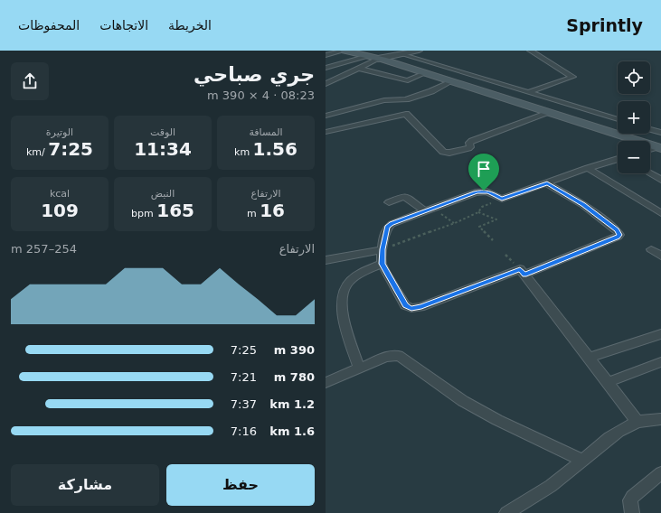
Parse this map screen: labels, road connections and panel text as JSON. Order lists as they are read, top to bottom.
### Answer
{
  "page": {
    "header": "Sprintly",
    "nav": ["الخريطة", "الاتجاهات", "المحفوظات"],
    "heading": ["جري صباحي", "08:23 · 4 × 390 m"],
    "map_buttons": ["+", "−"],
    "stats": [
      ["المسافة", "1.56 km"],
      ["الوقت", "11:34"],
      ["الوتيرة", "7:25 /km"],
      ["الارتفاع", "16 m"],
      ["النبض", "165 bpm"],
      ["kcal", "109"]
    ],
    "chart": ["الارتفاع", "254–257 m"],
    "list": [
      {
        "name": "390 m",
        "note": "7:25"
      },
      {
        "name": "780 m",
        "note": "7:21"
      },
      {
        "name": "1.2 km",
        "note": "7:37"
      },
      {
        "name": "1.6 km",
        "note": "7:16"
      }
    ],
    "buttons": ["حفظ", "مشاركة"]
  }
}
